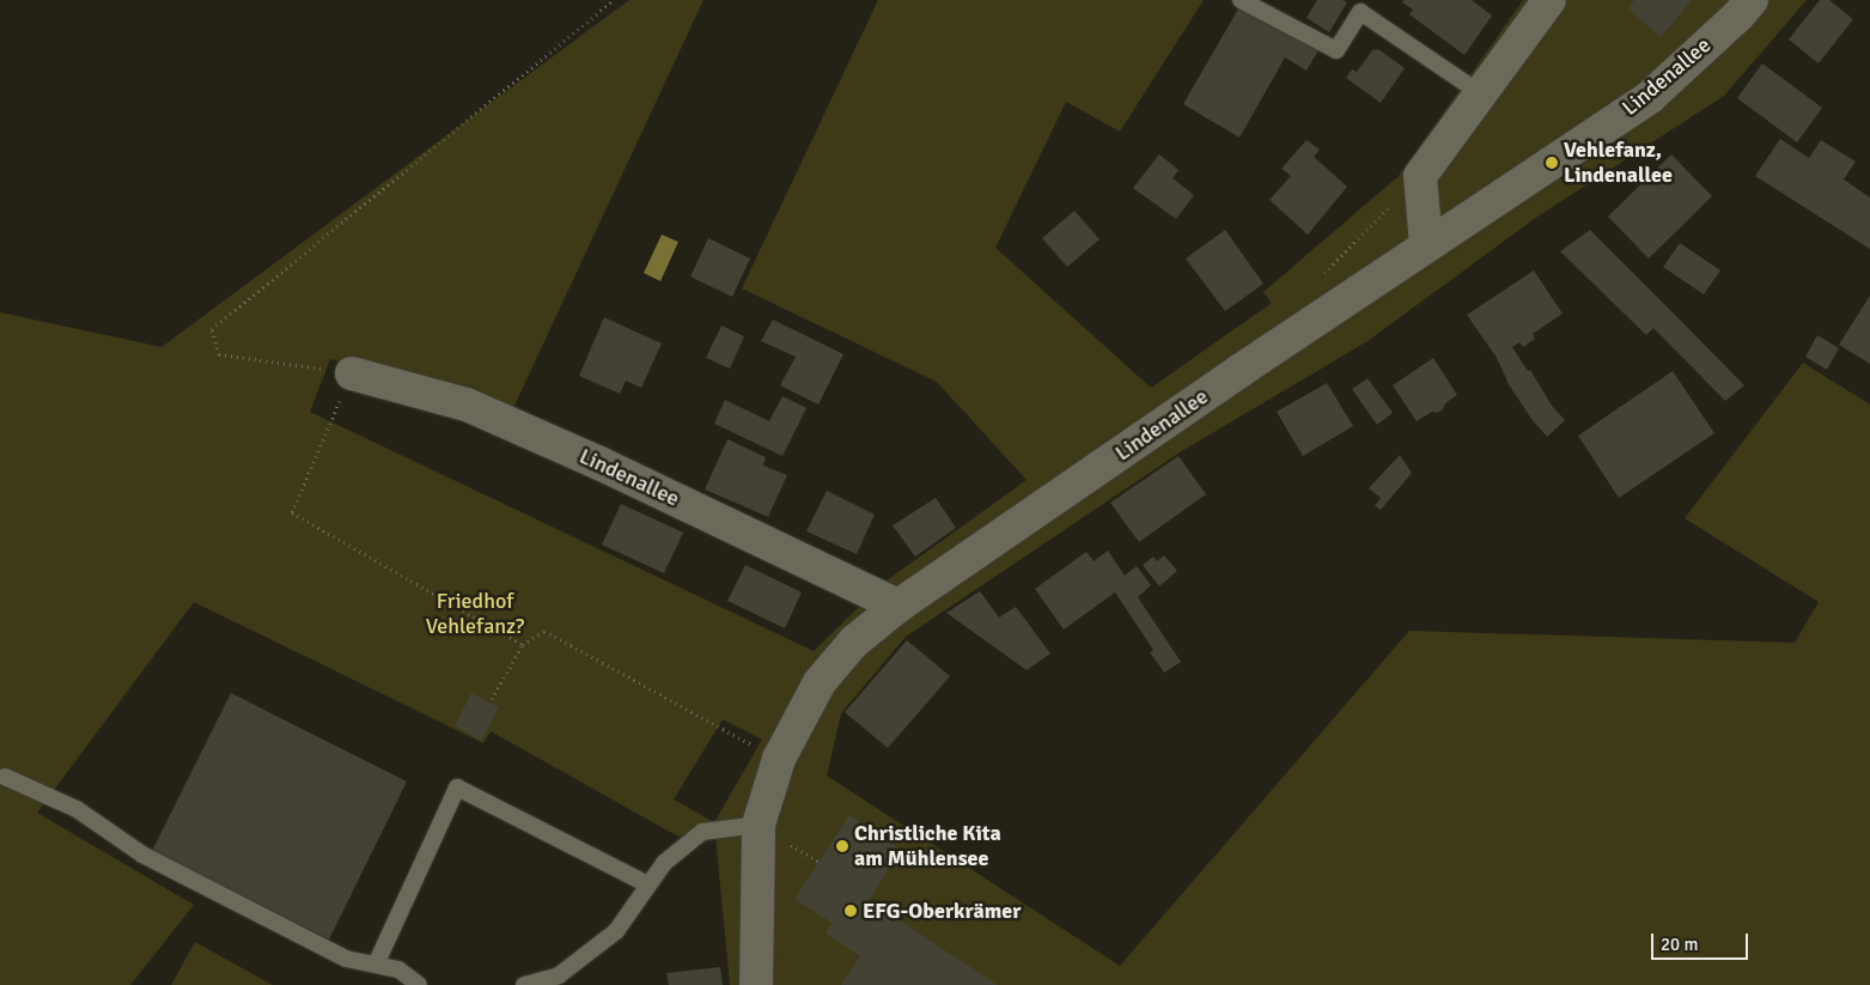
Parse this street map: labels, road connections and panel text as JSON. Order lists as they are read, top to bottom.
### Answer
{
  "streets": {
    "main road": ["Lindenallee"]
  },
  "parks": ["Friedhof Vehlefanz?"],
  "places": ["Vehlefanz, Lindenallee", "Christliche Kita am Mühlensee", "EFG-Oberkrämer"],
  "scale_bar": "20 m"
}
